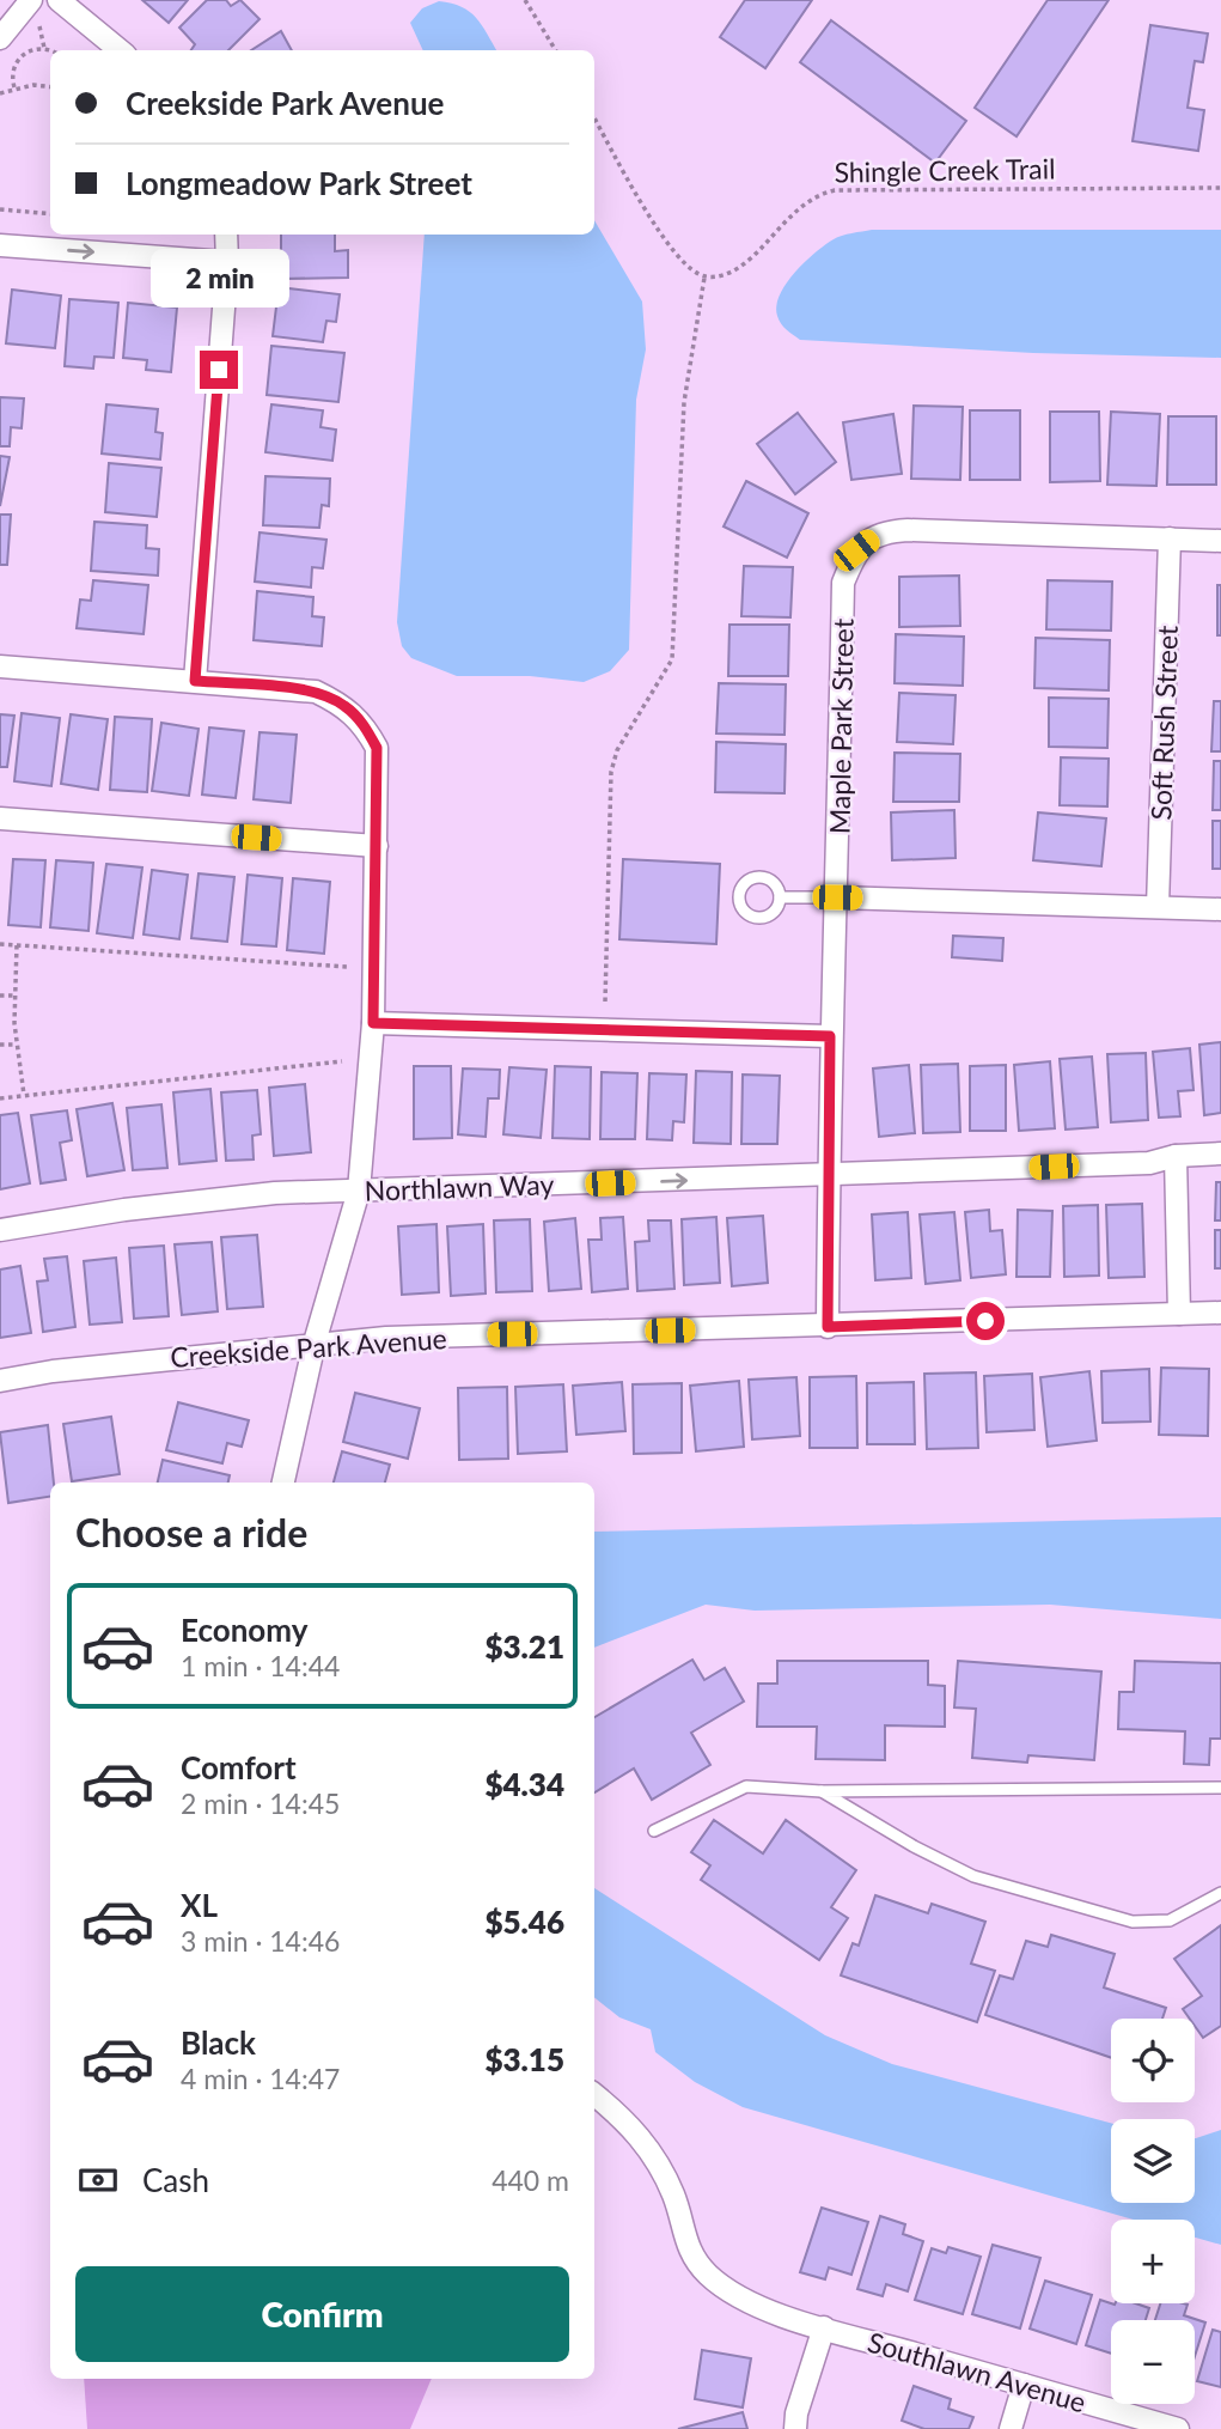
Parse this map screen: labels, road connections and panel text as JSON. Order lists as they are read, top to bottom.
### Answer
{
  "streets": {
    "street": [
      "Soft Rush Street",
      "Maple Park Street",
      "Northlawn Way",
      "Creekside Park Avenue",
      "Southlawn Avenue"
    ],
    "path": ["Shingle Creek Trail"]
  },
  "crossings": [
    ["Soft Rush Street", "Maple Park Street"],
    ["Maple Park Street", "Northlawn Way"],
    ["Maple Park Street", "Creekside Park Avenue"]
  ],
  "page": {
    "banner": ["Creekside Park Avenue", "Longmeadow Park Street"],
    "bubble": "2 min",
    "heading": "Choose a ride",
    "list": [
      {
        "name": "Economy",
        "note": "1 min · 14:44",
        "value": "$3.21"
      },
      {
        "name": "Comfort",
        "note": "2 min · 14:45",
        "value": "$4.34"
      },
      {
        "name": "XL",
        "note": "3 min · 14:46",
        "value": "$5.46"
      },
      {
        "name": "Black",
        "note": "4 min · 14:47",
        "value": "$3.15"
      }
    ],
    "map_buttons": ["+", "−"],
    "pay": ["Cash", "440 m"],
    "buttons": "Confirm"
  }
}
